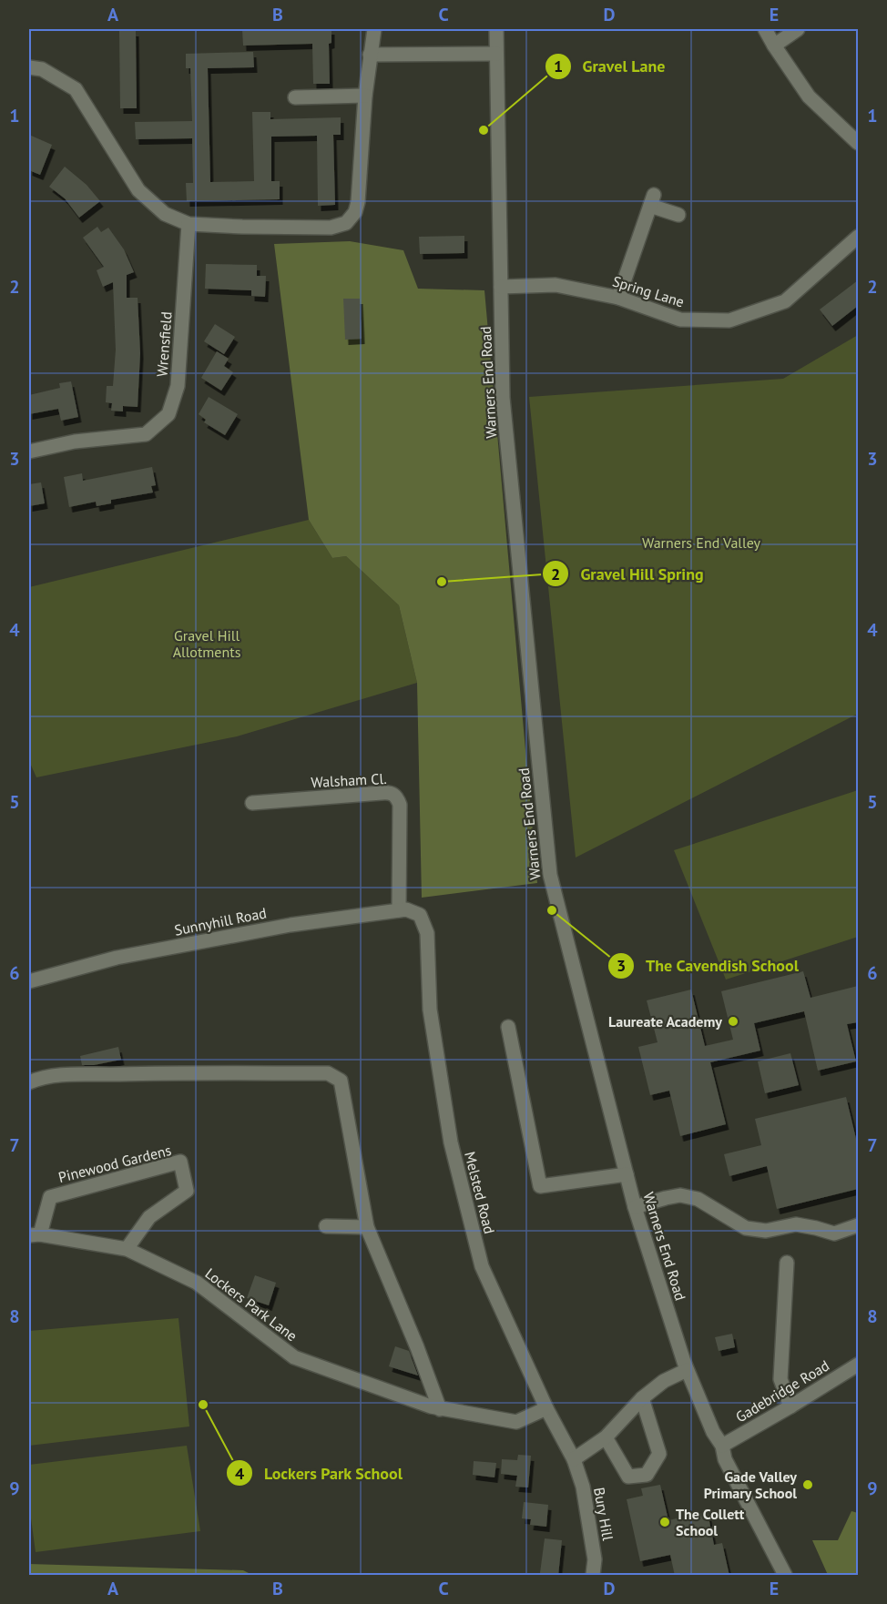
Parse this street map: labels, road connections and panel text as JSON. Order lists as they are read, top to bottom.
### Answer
{
  "streets": {
    "street": [
      "Spring Lane",
      "Wrensfield",
      "Warners End Road",
      "Walsham Cl.",
      "Sunnyhill Road",
      "Pinewood Gardens",
      "Melsted Road",
      "Lockers Park Lane",
      "Gadebridge Road",
      "Bury Hill"
    ]
  },
  "crossings": [
    ["Spring Lane", "Warners End Road"],
    ["Warners End Road", "Gadebridge Road"],
    ["Walsham Cl.", "Sunnyhill Road"],
    ["Sunnyhill Road", "Melsted Road"],
    ["Pinewood Gardens", "Lockers Park Lane"],
    ["Melsted Road", "Lockers Park Lane"],
    ["Melsted Road", "Bury Hill"]
  ],
  "parks": ["Warners End Valley", "Gravel Hill Allotments"],
  "places": [
    "Gravel Lane",
    "Gravel Hill Spring",
    "The Cavendish School",
    "Laureate Academy",
    "Lockers Park School",
    "Gade Valley Primary School",
    "The Collett School"
  ],
  "grid": {
    "columns": [
      "A",
      "B",
      "C",
      "D",
      "E"
    ],
    "rows": [
      "1",
      "2",
      "3",
      "4",
      "5",
      "6",
      "7",
      "8",
      "9"
    ]
  }
}
